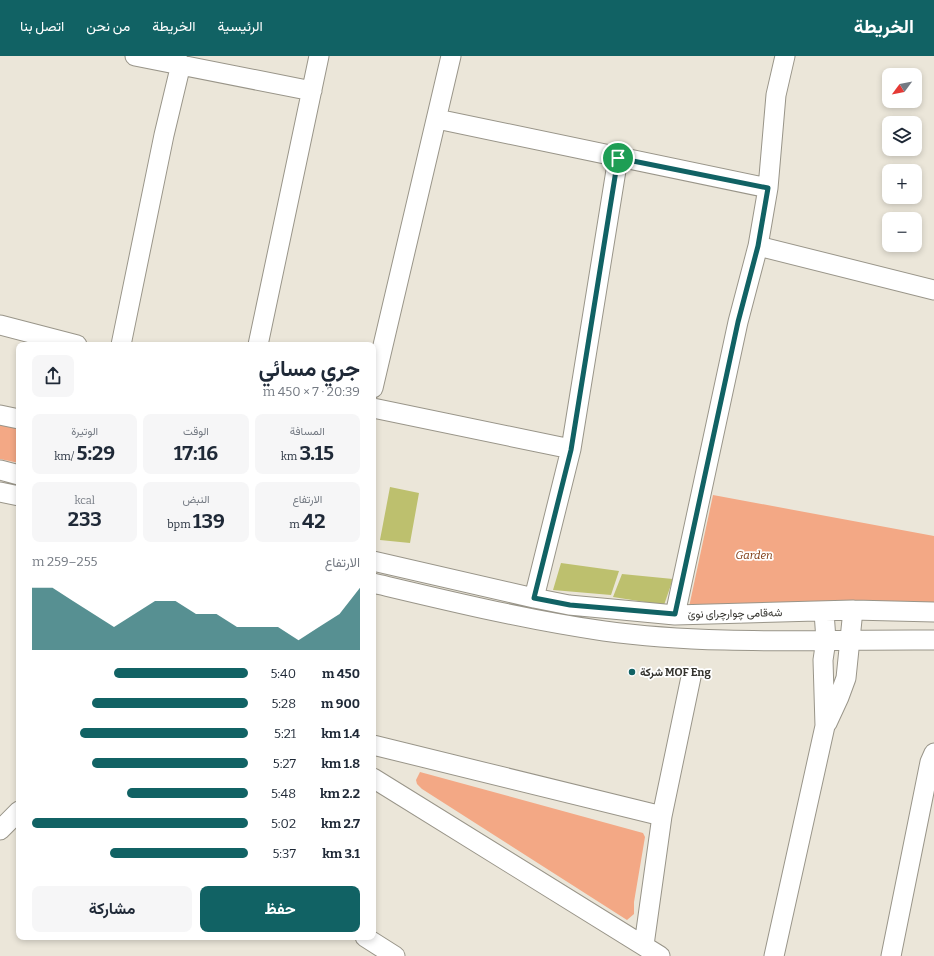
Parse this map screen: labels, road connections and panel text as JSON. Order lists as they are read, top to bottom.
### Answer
{
  "streets": {
    "street": ["شەقامی چوارچرای نوێ"]
  },
  "parks": ["Garden"],
  "places": ["شركة MOF Eng"],
  "north": "bottom left",
  "page": {
    "header": "الخريطة",
    "nav": [
      "الرئيسية",
      "الخريطة",
      "من نحن",
      "اتصل بنا"
    ],
    "map_buttons": ["+", "−"],
    "heading": ["جري مسائي", "20:39 · 7 × 450 m"],
    "stats": [
      ["المسافة", "3.15 km"],
      ["الوقت", "17:16"],
      ["الوتيرة", "5:29 /km"],
      ["الارتفاع", "42 m"],
      ["النبض", "139 bpm"],
      ["kcal", "233"]
    ],
    "chart": ["الارتفاع", "255–259 m"],
    "list": [
      {
        "name": "450 m",
        "note": "5:40"
      },
      {
        "name": "900 m",
        "note": "5:28"
      },
      {
        "name": "1.4 km",
        "note": "5:21"
      },
      {
        "name": "1.8 km",
        "note": "5:27"
      },
      {
        "name": "2.2 km",
        "note": "5:48"
      },
      {
        "name": "2.7 km",
        "note": "5:02"
      },
      {
        "name": "3.1 km",
        "note": "5:37"
      }
    ],
    "buttons": ["حفظ", "مشاركة"]
  }
}
